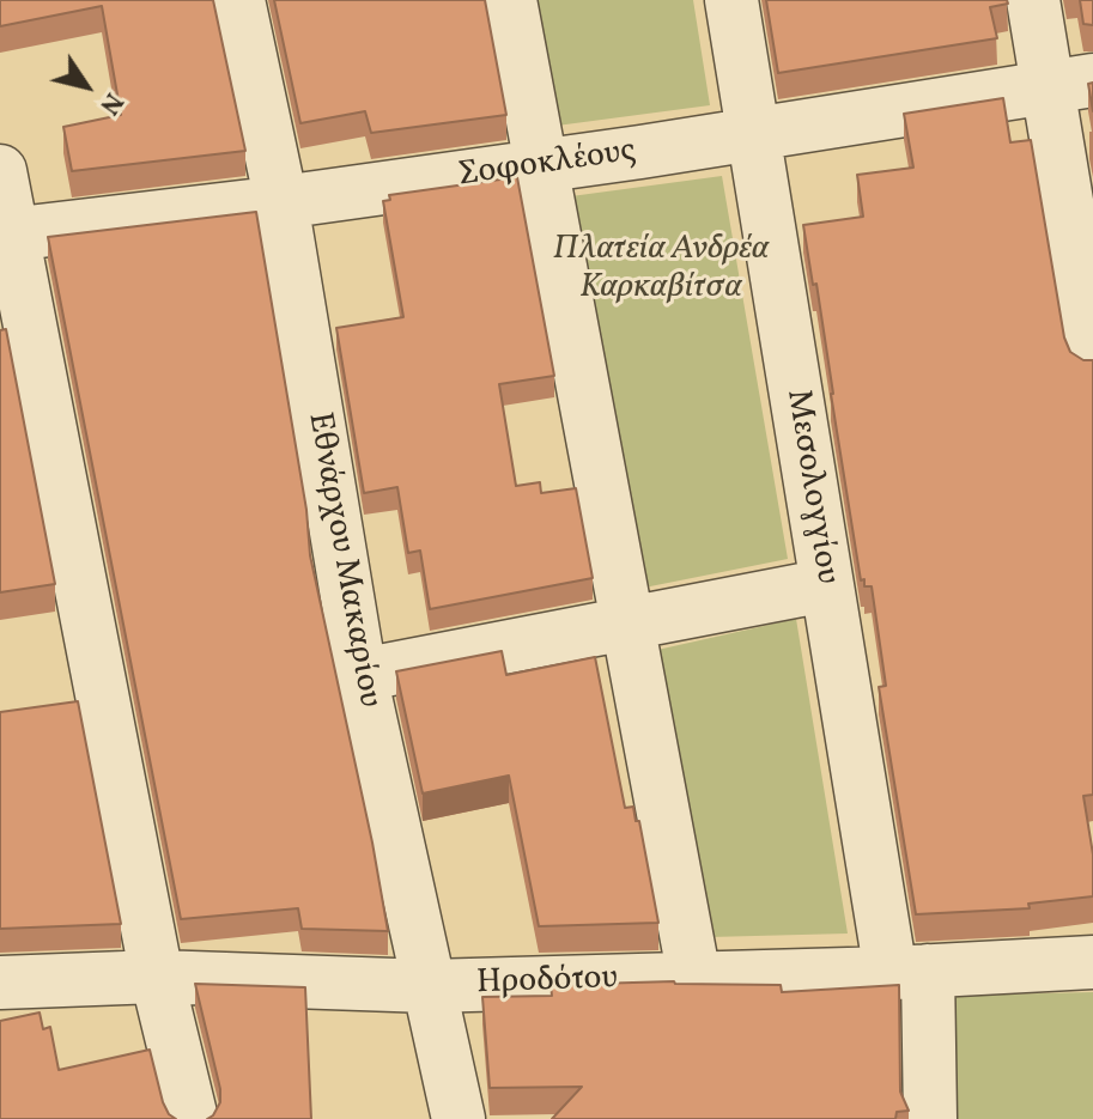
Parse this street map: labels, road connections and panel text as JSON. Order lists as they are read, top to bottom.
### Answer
{
  "streets": {
    "street": [
      "Σοφοκλέους",
      "Μεσολογγίου",
      "Εθνάρχου Μακαρίου",
      "Ηροδότου"
    ]
  },
  "crossings": [
    ["Σοφοκλέους", "Μεσολογγίου"],
    ["Σοφοκλέους", "Εθνάρχου Μακαρίου"],
    ["Μεσολογγίου", "Ηροδότου"],
    ["Εθνάρχου Μακαρίου", "Ηροδότου"]
  ],
  "parks": ["Πλατεία Ανδρέα Καρκαβίτσα"],
  "north": "bottom right"
}
